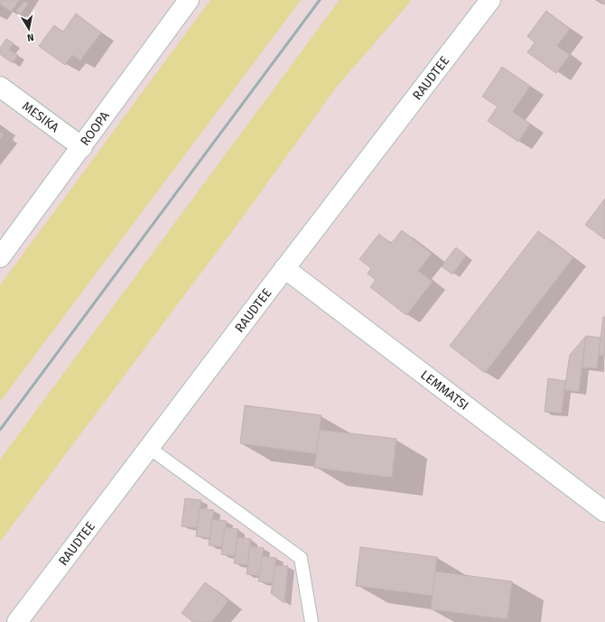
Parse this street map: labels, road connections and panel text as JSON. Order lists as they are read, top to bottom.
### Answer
{
  "streets": {
    "street": [
      "RAUDTEE",
      "MESIKA",
      "ROOPA",
      "LEMMATSI"
    ]
  },
  "crossings": [
    ["RAUDTEE", "LEMMATSI"],
    ["MESIKA", "ROOPA"]
  ],
  "north": "bottom"
}
